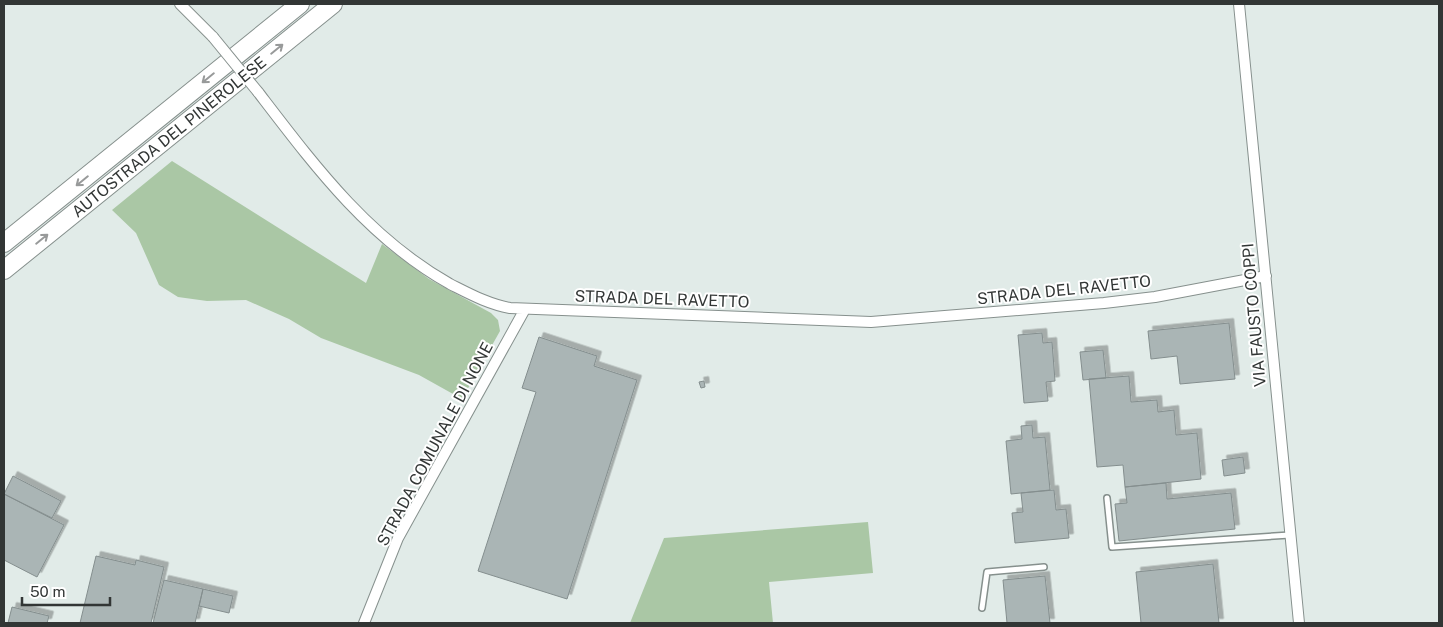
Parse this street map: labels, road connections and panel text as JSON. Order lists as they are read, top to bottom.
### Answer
{
  "streets": {
    "highway": ["AUTOSTRADA DEL PINEROLESE"],
    "street": ["STRADA DEL RAVETTO", "VIA FAUSTO COPPI", "STRADA COMUNALE DI NONE"]
  },
  "crossings": [
    ["STRADA DEL RAVETTO", "VIA FAUSTO COPPI"],
    ["STRADA DEL RAVETTO", "STRADA COMUNALE DI NONE"]
  ],
  "scale_bar": "50 m"
}
